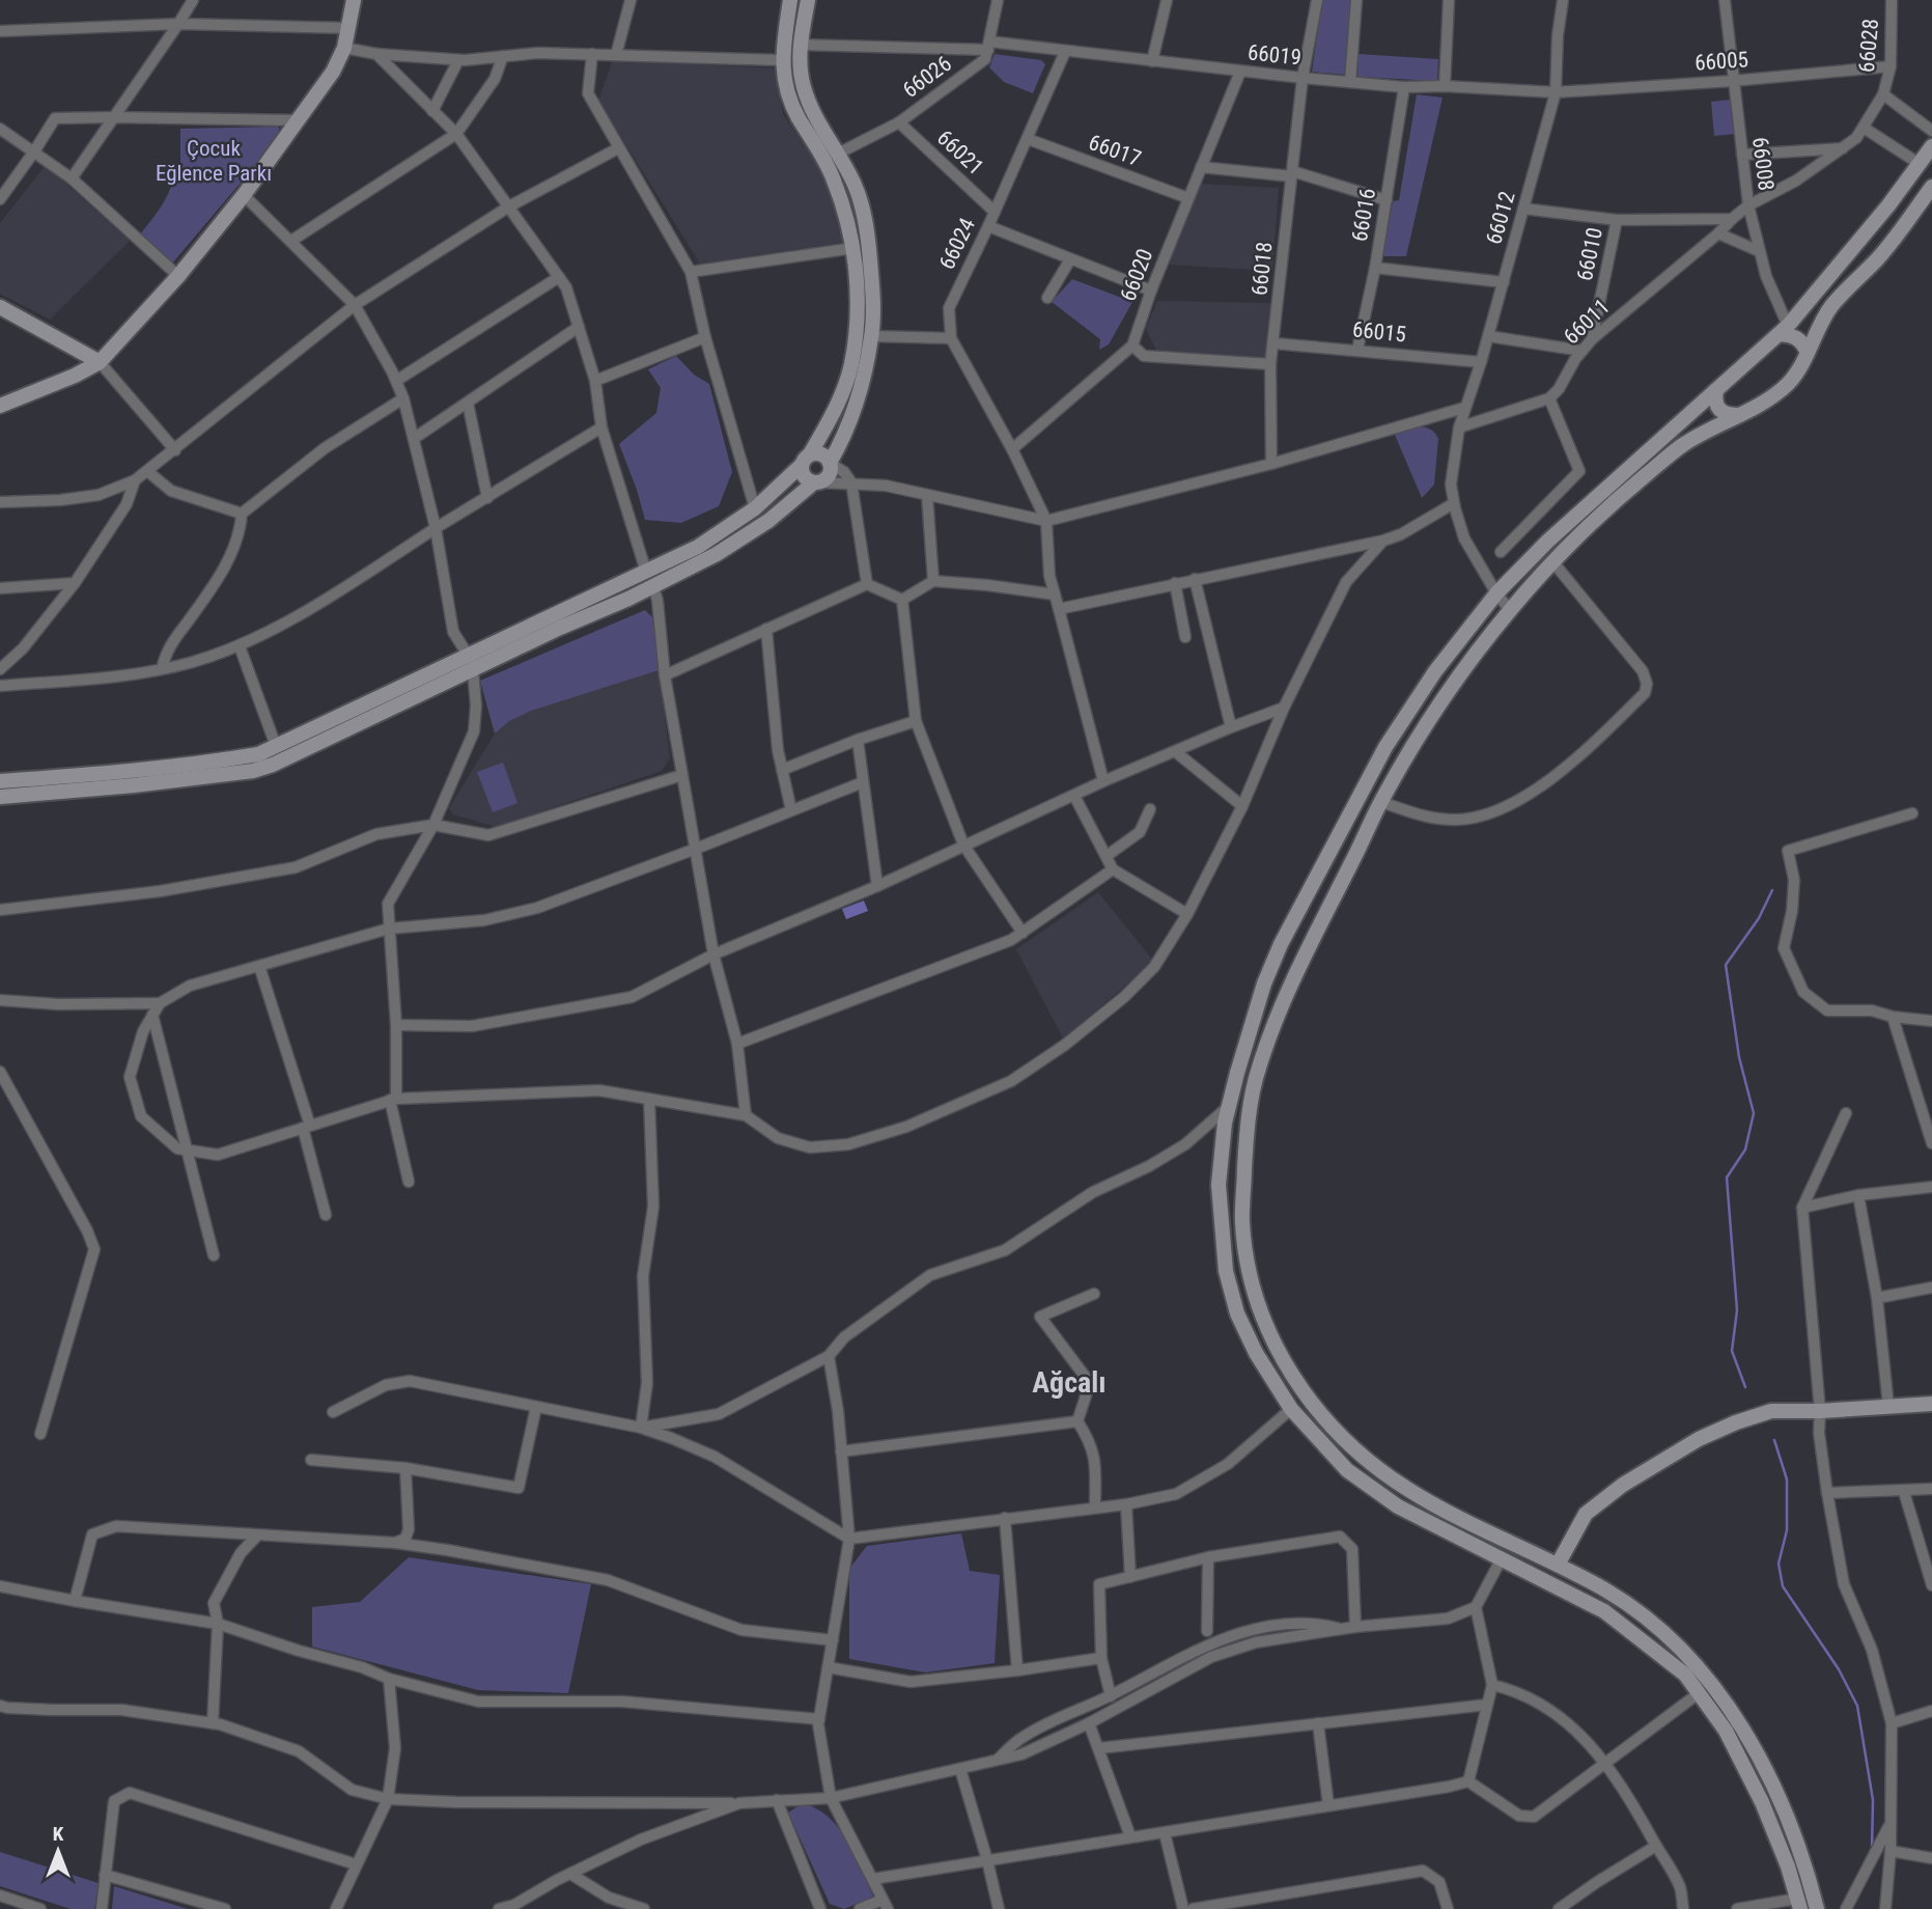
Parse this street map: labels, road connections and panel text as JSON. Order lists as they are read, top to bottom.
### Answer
{
  "streets": {
    "street": [
      "66028",
      "66019",
      "66005",
      "66026",
      "66017",
      "66021",
      "66008",
      "66016",
      "66012",
      "66024",
      "66010",
      "66018",
      "66020",
      "66011",
      "66015"
    ]
  },
  "crossings": [
    ["66028", "66005"],
    ["66028", "66011"],
    ["66019", "66005"],
    ["66019", "66026"],
    ["66019", "66016"],
    ["66019", "66012"],
    ["66019", "66024"],
    ["66019", "66018"],
    ["66019", "66020"],
    ["66005", "66008"],
    ["66005", "66012"],
    ["66026", "66021"],
    ["66017", "66024"],
    ["66017", "66020"],
    ["66021", "66024"],
    ["66008", "66011"],
    ["66016", "66015"],
    ["66012", "66015"],
    ["66024", "66020"],
    ["66010", "66011"],
    ["66018", "66015"]
  ],
  "districts": ["Ağcalı"],
  "parks": ["Çocuk Eğlence Parkı"],
  "north": "top"
}
